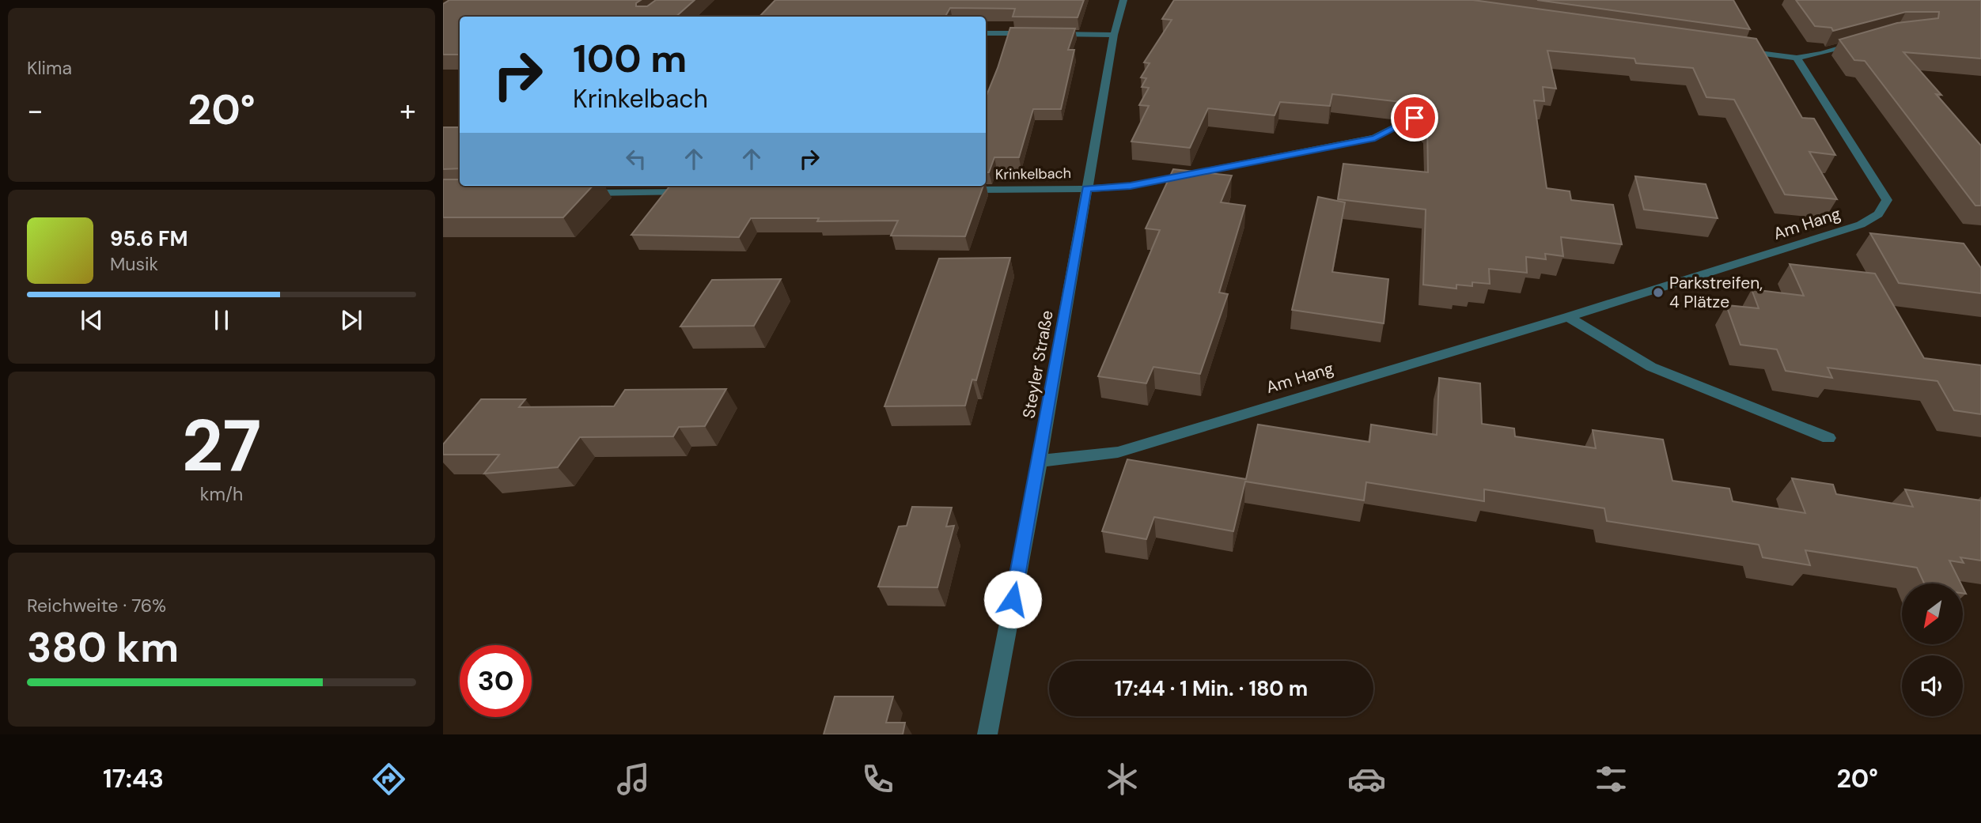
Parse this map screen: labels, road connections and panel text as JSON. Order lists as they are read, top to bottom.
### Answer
{
  "streets": {
    "street": ["Krinkelbach", "Am Hang", "Steyler Straße"]
  },
  "crossings": [
    ["Krinkelbach", "Steyler Straße"],
    ["Am Hang", "Steyler Straße"]
  ],
  "places": ["Parkstreifen, 4 Plätze"],
  "north": "bottom left",
  "page": {
    "tile": [
      "Klima",
      ["27", "km/h"],
      ["Reichweite · 76%", "380 km"]
    ],
    "turn": ["100 m", "Krinkelbach"],
    "heat": ["−", "20°", "+"],
    "song": ["95.6 FM", "Musik"],
    "limit": "30",
    "trip": "17:44 · 1 Min. · 180 m",
    "tabs": ["17:43", "20°"]
  }
}
